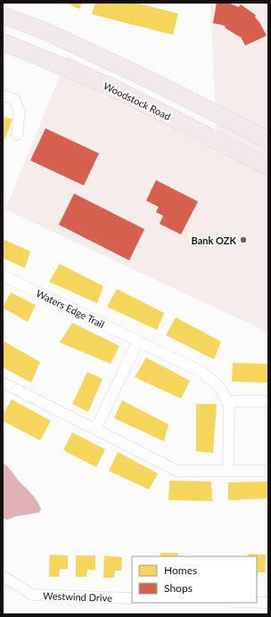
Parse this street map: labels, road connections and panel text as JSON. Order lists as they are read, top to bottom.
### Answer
{
  "streets": {
    "main road": ["Woodstock Road"],
    "street": ["Waters Edge Trail", "Westwind Drive"]
  },
  "places": ["Bank OZK"],
  "legend": ["Homes", "Shops"]
}
